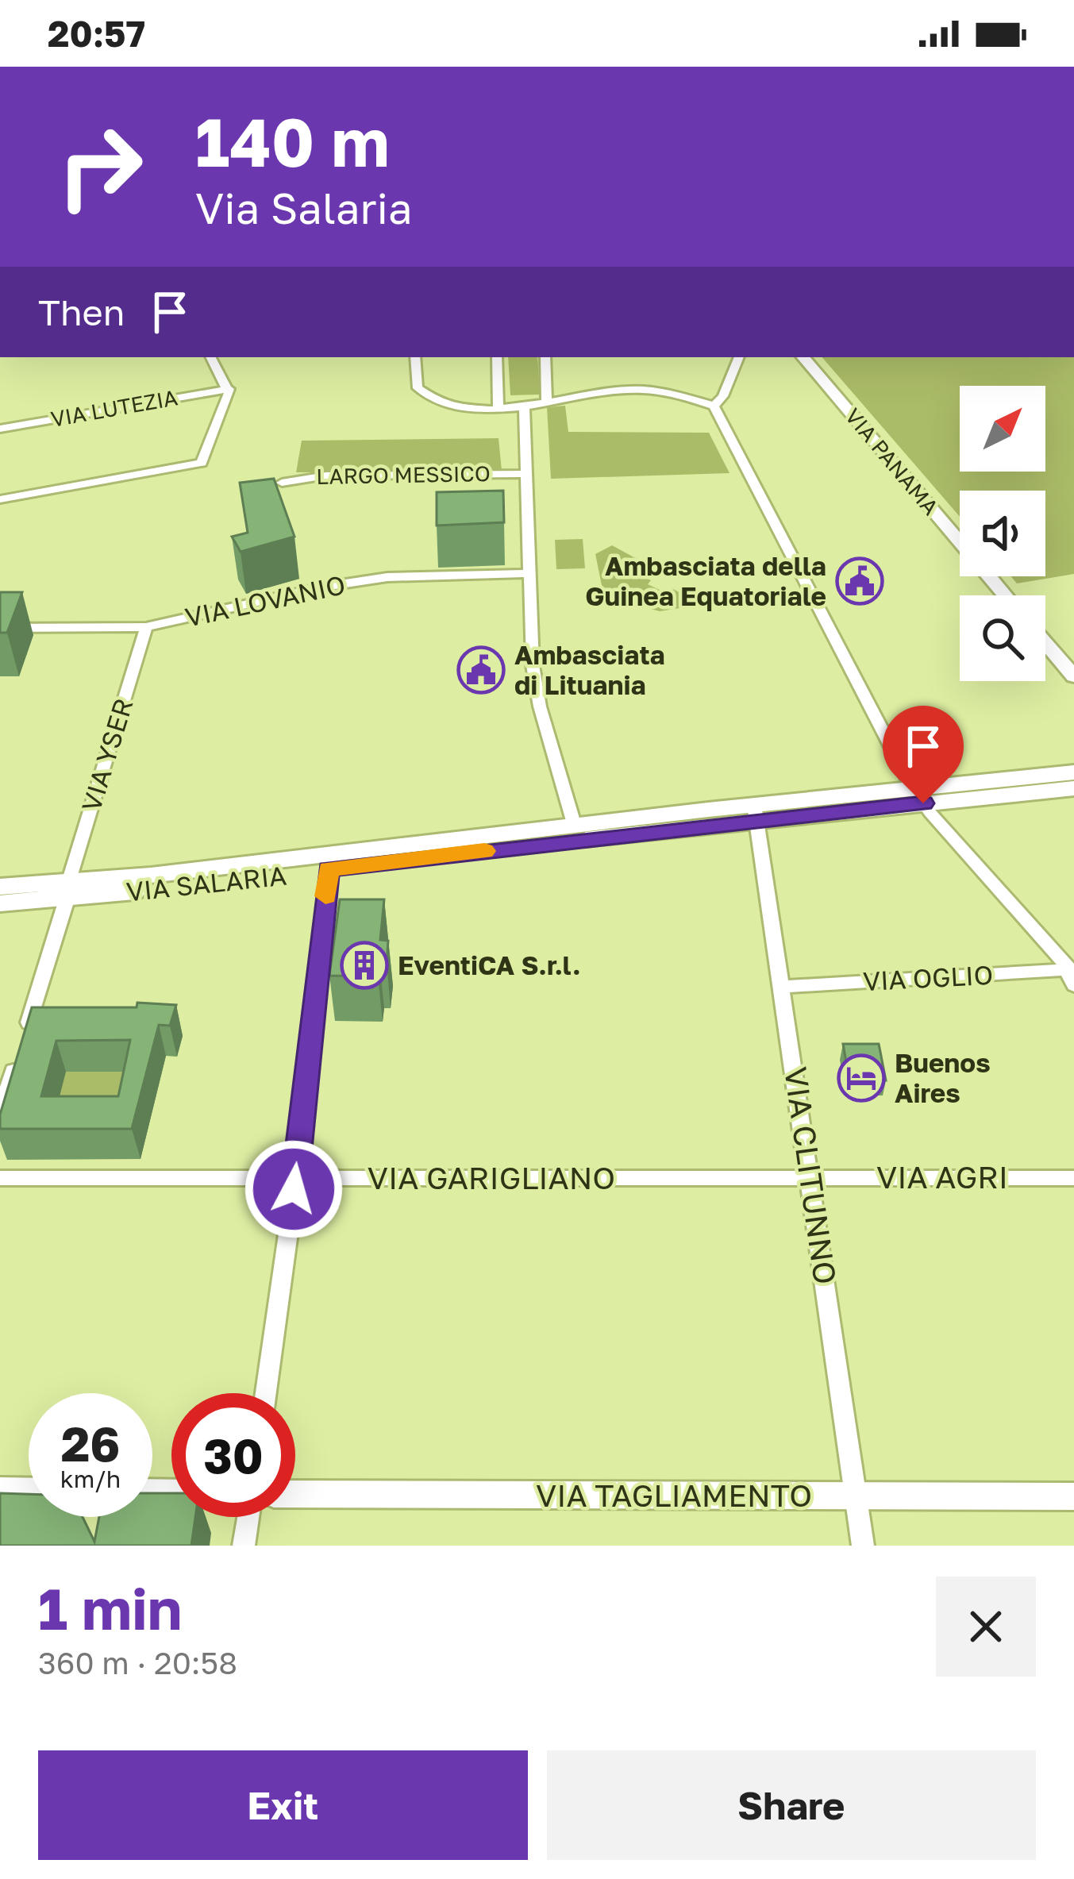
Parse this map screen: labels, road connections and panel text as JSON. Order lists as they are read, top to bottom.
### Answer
{
  "streets": {
    "main road": ["VIA SALARIA"],
    "street": [
      "VIA LUTEZIA",
      "VIA PANAMA",
      "LARGO MESSICO",
      "VIA LOVANIO",
      "VIA YSER",
      "VIA OGLIO",
      "VIA CLITUNNO",
      "VIA AGRI",
      "VIA GARIGLIANO",
      "VIA TAGLIAMENTO"
    ]
  },
  "crossings": [
    ["VIA LOVANIO", "VIA YSER"],
    ["VIA YSER", "VIA SALARIA"],
    ["VIA SALARIA", "VIA CLITUNNO"],
    ["VIA OGLIO", "VIA CLITUNNO"],
    ["VIA CLITUNNO", "VIA AGRI"],
    ["VIA CLITUNNO", "VIA GARIGLIANO"],
    ["VIA CLITUNNO", "VIA TAGLIAMENTO"],
    ["VIA AGRI", "VIA GARIGLIANO"]
  ],
  "places": {
    "public building": ["Ambasciata della Guinea Equatoriale", "Ambasciata di Lituania"],
    "building": ["EventiCA S.r.l."],
    "hotel": ["Buenos Aires"]
  },
  "north": "top right",
  "page": {
    "status": "20:57",
    "turn": ["140 m", "Via Salaria"],
    "then": "Then",
    "speed": "26 km/h",
    "limit": "30",
    "heading": ["1 min", "360 m · 20:58"],
    "buttons": ["Exit", "Share"]
  }
}
